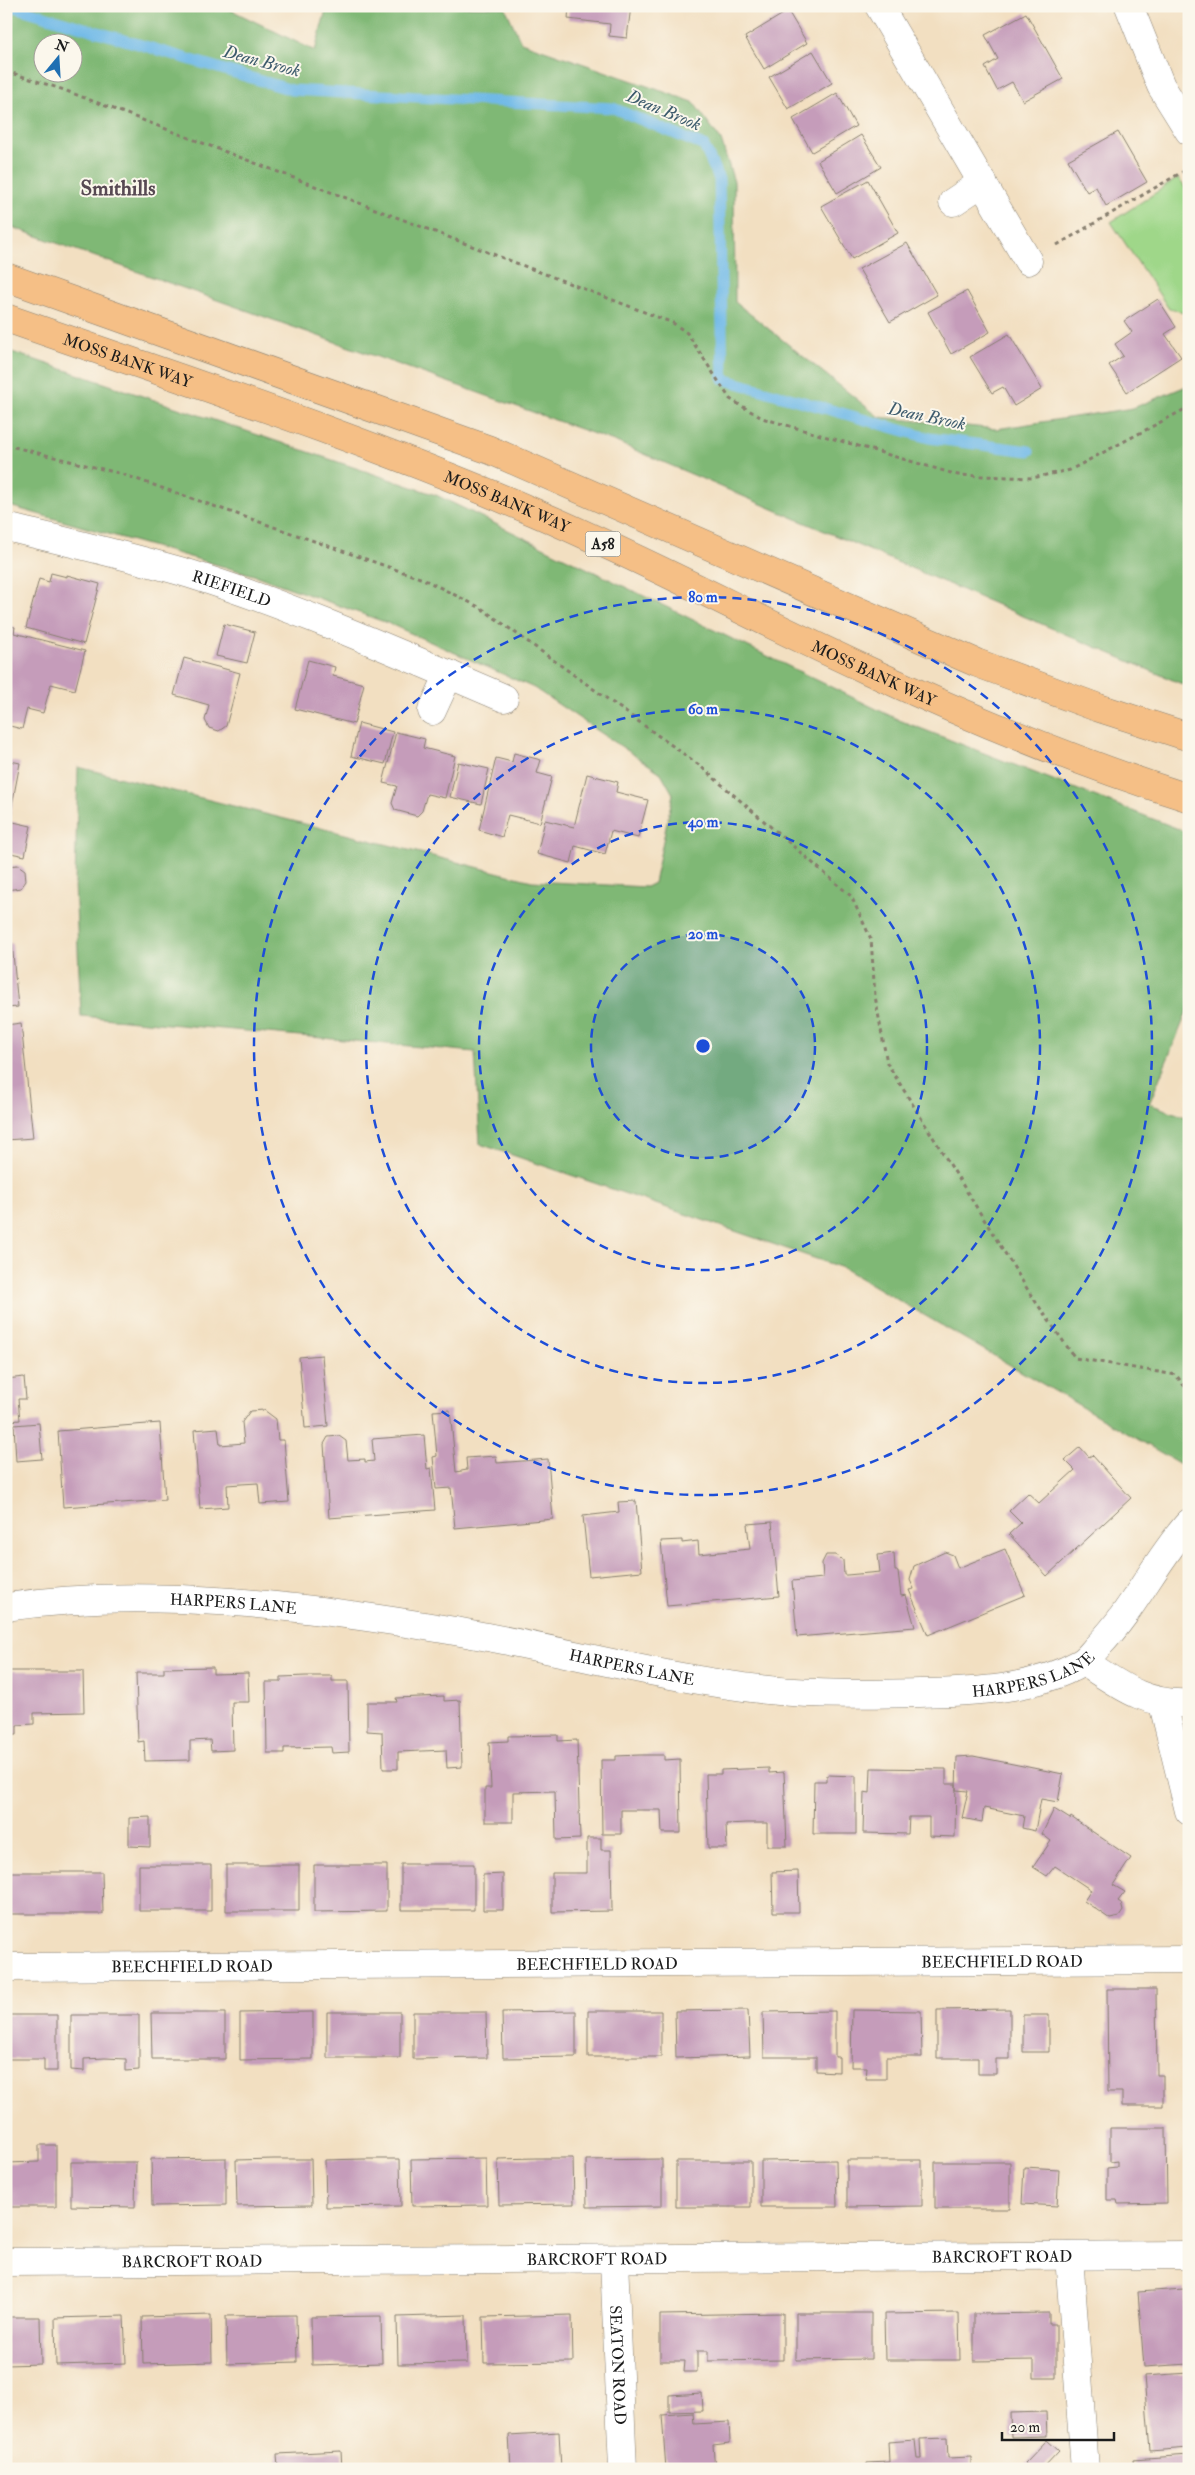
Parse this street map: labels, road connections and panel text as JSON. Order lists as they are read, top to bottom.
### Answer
{
  "streets": {
    "highway": ["MOSS BANK WAY", "A58"],
    "street": [
      "RIEFIELD",
      "HARPERS LANE",
      "BEECHFIELD ROAD",
      "BARCROFT ROAD",
      "SEATON ROAD"
    ]
  },
  "crossings": [
    ["BARCROFT ROAD", "SEATON ROAD"]
  ],
  "districts": ["Smithills"],
  "water": ["Dean Brook"],
  "scale_bar": "20 m",
  "north": "top",
  "rings": [
    "80 m",
    "60 m",
    "40 m",
    "20 m"
  ]
}
